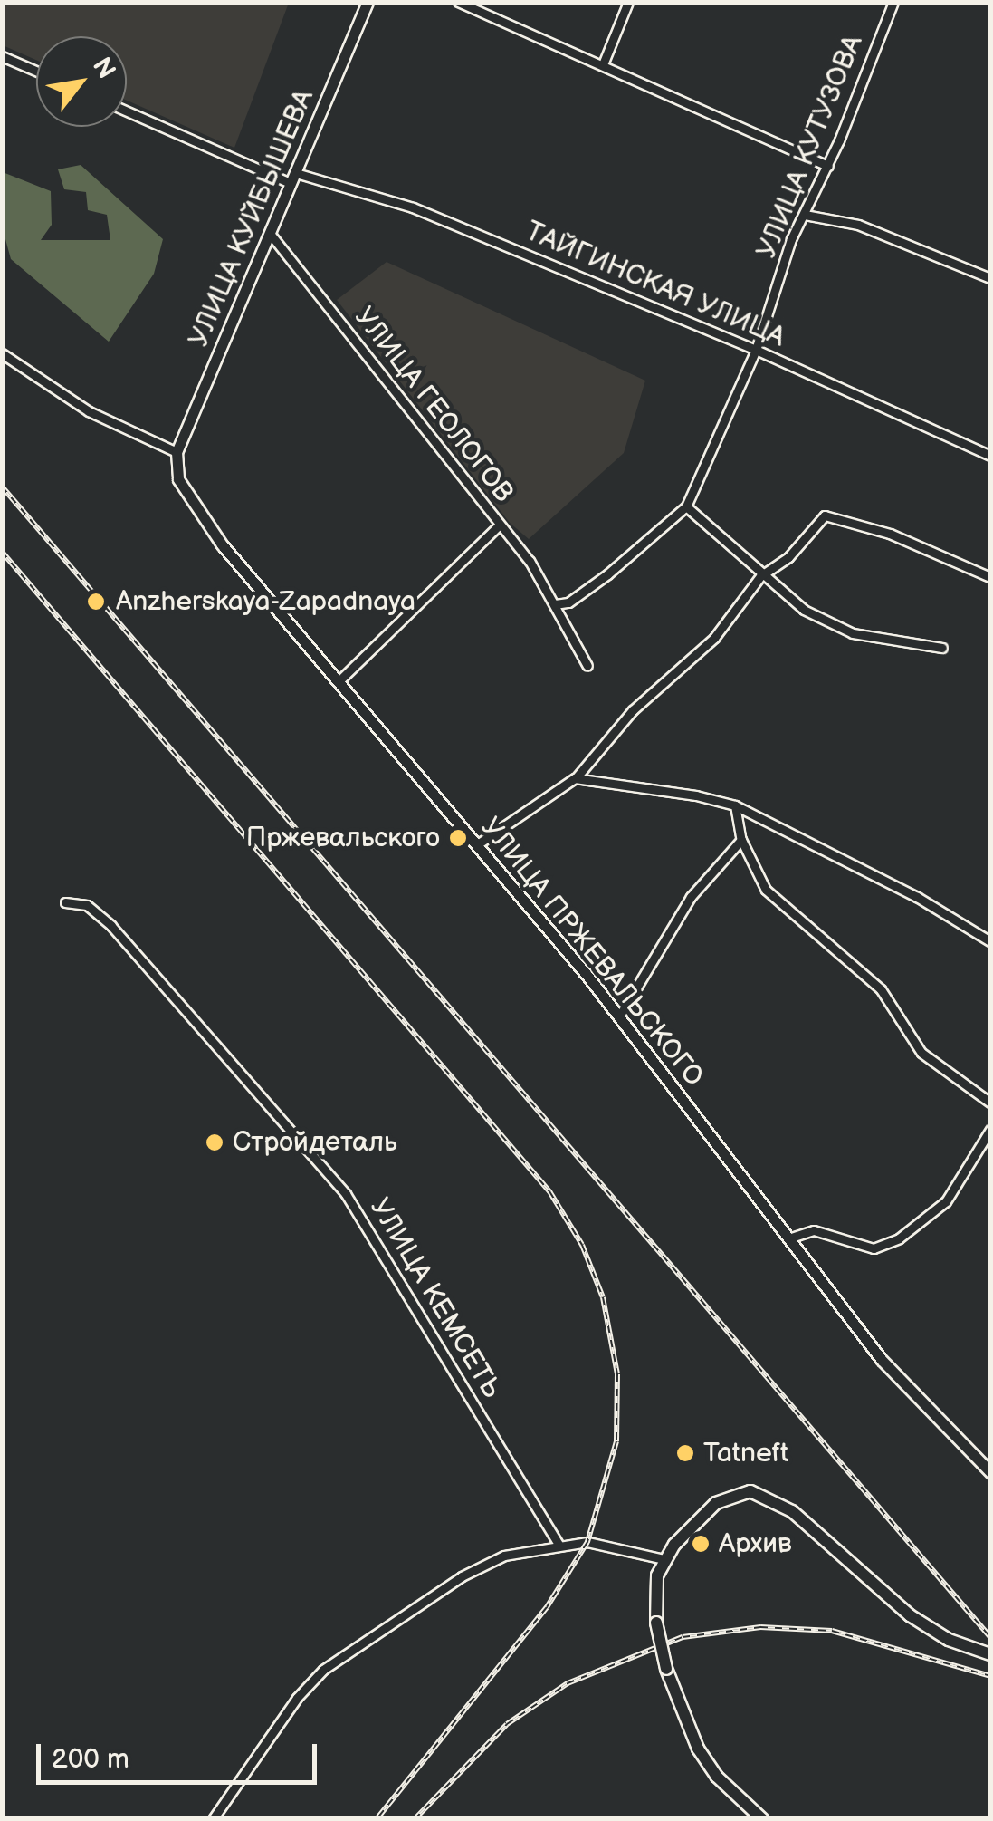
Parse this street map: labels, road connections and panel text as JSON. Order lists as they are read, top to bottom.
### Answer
{
  "streets": {
    "street": [
      "УЛИЦА КУТУЗОВА",
      "УЛИЦА КУЙБЫШЕВА",
      "ТАЙГИНСКАЯ УЛИЦА",
      "УЛИЦА ГЕОЛОГОВ",
      "УЛИЦА ПРЖЕВАЛЬСКОГО",
      "УЛИЦА КЕМСЕТЬ"
    ]
  },
  "crossings": [
    ["УЛИЦА КУТУЗОВА", "ТАЙГИНСКАЯ УЛИЦА"],
    ["УЛИЦА КУТУЗОВА", "УЛИЦА ГЕОЛОГОВ"],
    ["УЛИЦА КУЙБЫШЕВА", "ТАЙГИНСКАЯ УЛИЦА"],
    ["УЛИЦА КУЙБЫШЕВА", "УЛИЦА ГЕОЛОГОВ"],
    ["УЛИЦА КУЙБЫШЕВА", "УЛИЦА ПРЖЕВАЛЬСКОГО"]
  ],
  "places": [
    "Anzherskaya-Zapadnaya",
    "Пржевальского",
    "Стройдеталь",
    "Tatneft",
    "Архив"
  ],
  "scale_bar": "200 m",
  "north": "top right"
}
